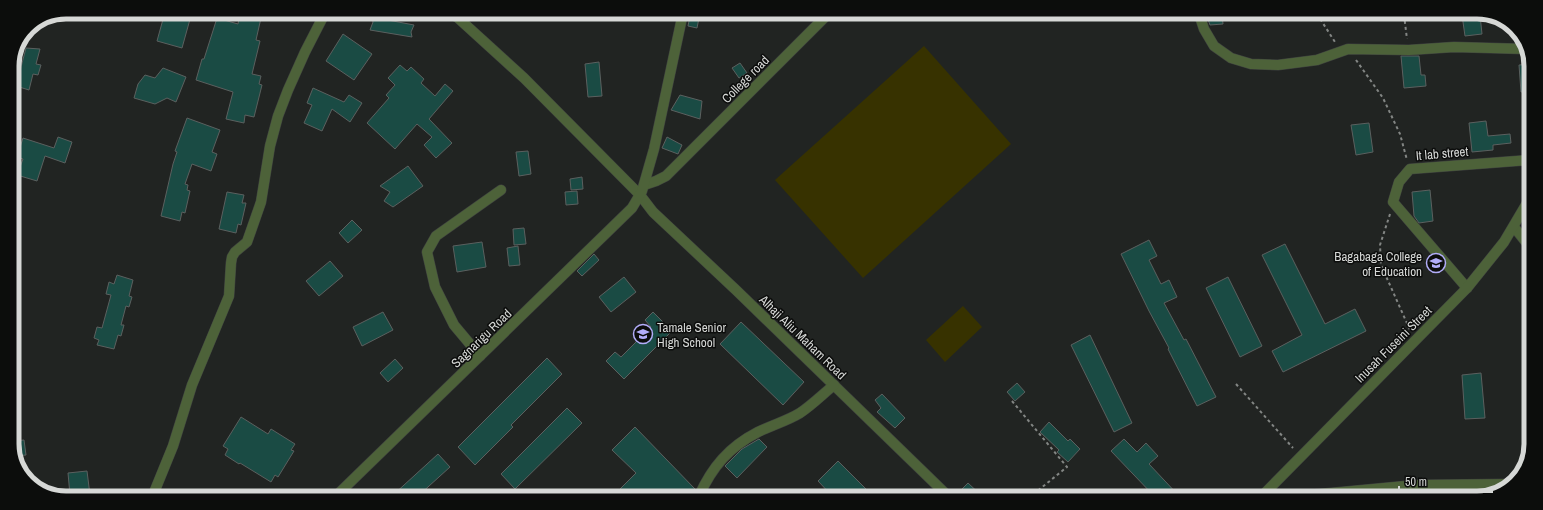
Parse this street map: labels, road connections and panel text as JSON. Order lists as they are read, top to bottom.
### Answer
{
  "streets": {
    "street": [
      "College road",
      "It lab street",
      "Alhaji Aliu Maham Road",
      "Sagnarigu Road",
      "Inusah Fuseini Street"
    ]
  },
  "crossings": [
    ["College road", "Sagnarigu Road"],
    ["Alhaji Aliu Maham Road", "Sagnarigu Road"]
  ],
  "places": {
    "school or university": ["Bagabaga College of Education", "Tamale Senior High School"]
  },
  "scale_bar": "50 m"
}
